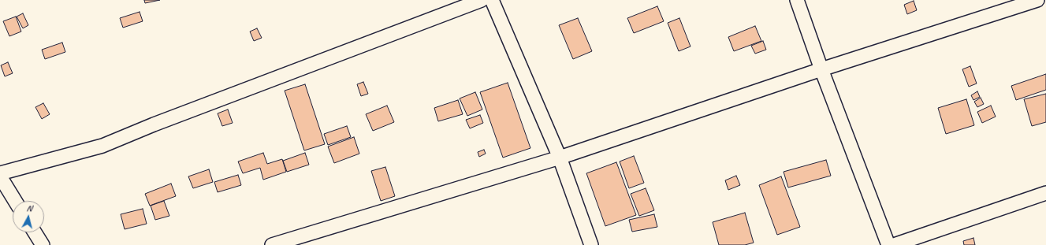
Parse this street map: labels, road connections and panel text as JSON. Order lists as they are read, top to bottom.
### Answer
{
  "north": "top"
}
